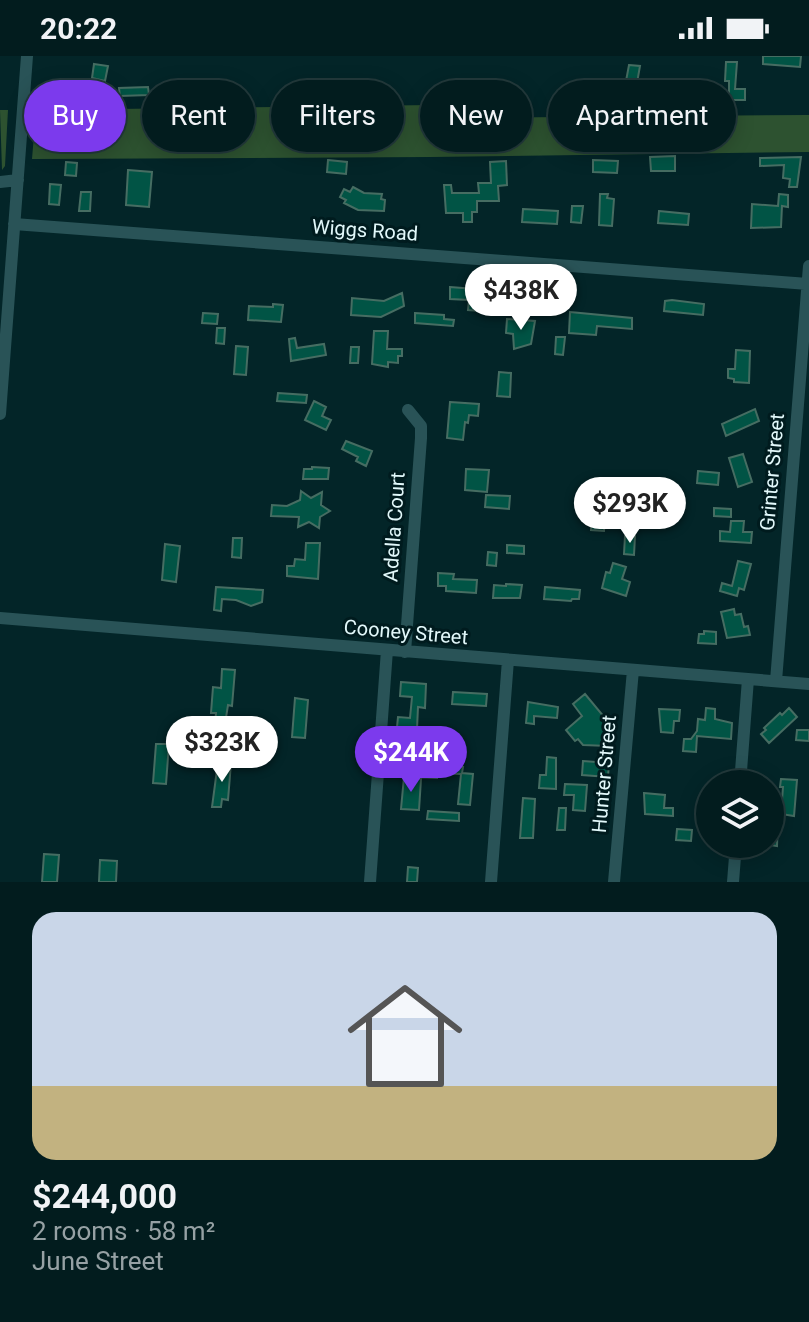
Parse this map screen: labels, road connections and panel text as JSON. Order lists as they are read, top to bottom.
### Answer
{
  "streets": {
    "street": [
      "Wiggs Road",
      "Grinter Street",
      "Adella Court",
      "Cooney Street",
      "Hunter Street"
    ]
  },
  "crossings": [
    ["Wiggs Road", "Grinter Street"],
    ["Grinter Street", "Cooney Street"],
    ["Adella Court", "Cooney Street"],
    ["Cooney Street", "Hunter Street"]
  ],
  "page": {
    "status": "20:22",
    "chip": [
      "Buy",
      "Rent",
      "Filters",
      "New",
      "Apartment"
    ],
    "price": [
      "$438K",
      "$293K",
      "$323K",
      "$244K"
    ],
    "list": [
      {
        "name": "$244,000",
        "note": "2 rooms · 58 m² · June Street"
      }
    ]
  }
}
